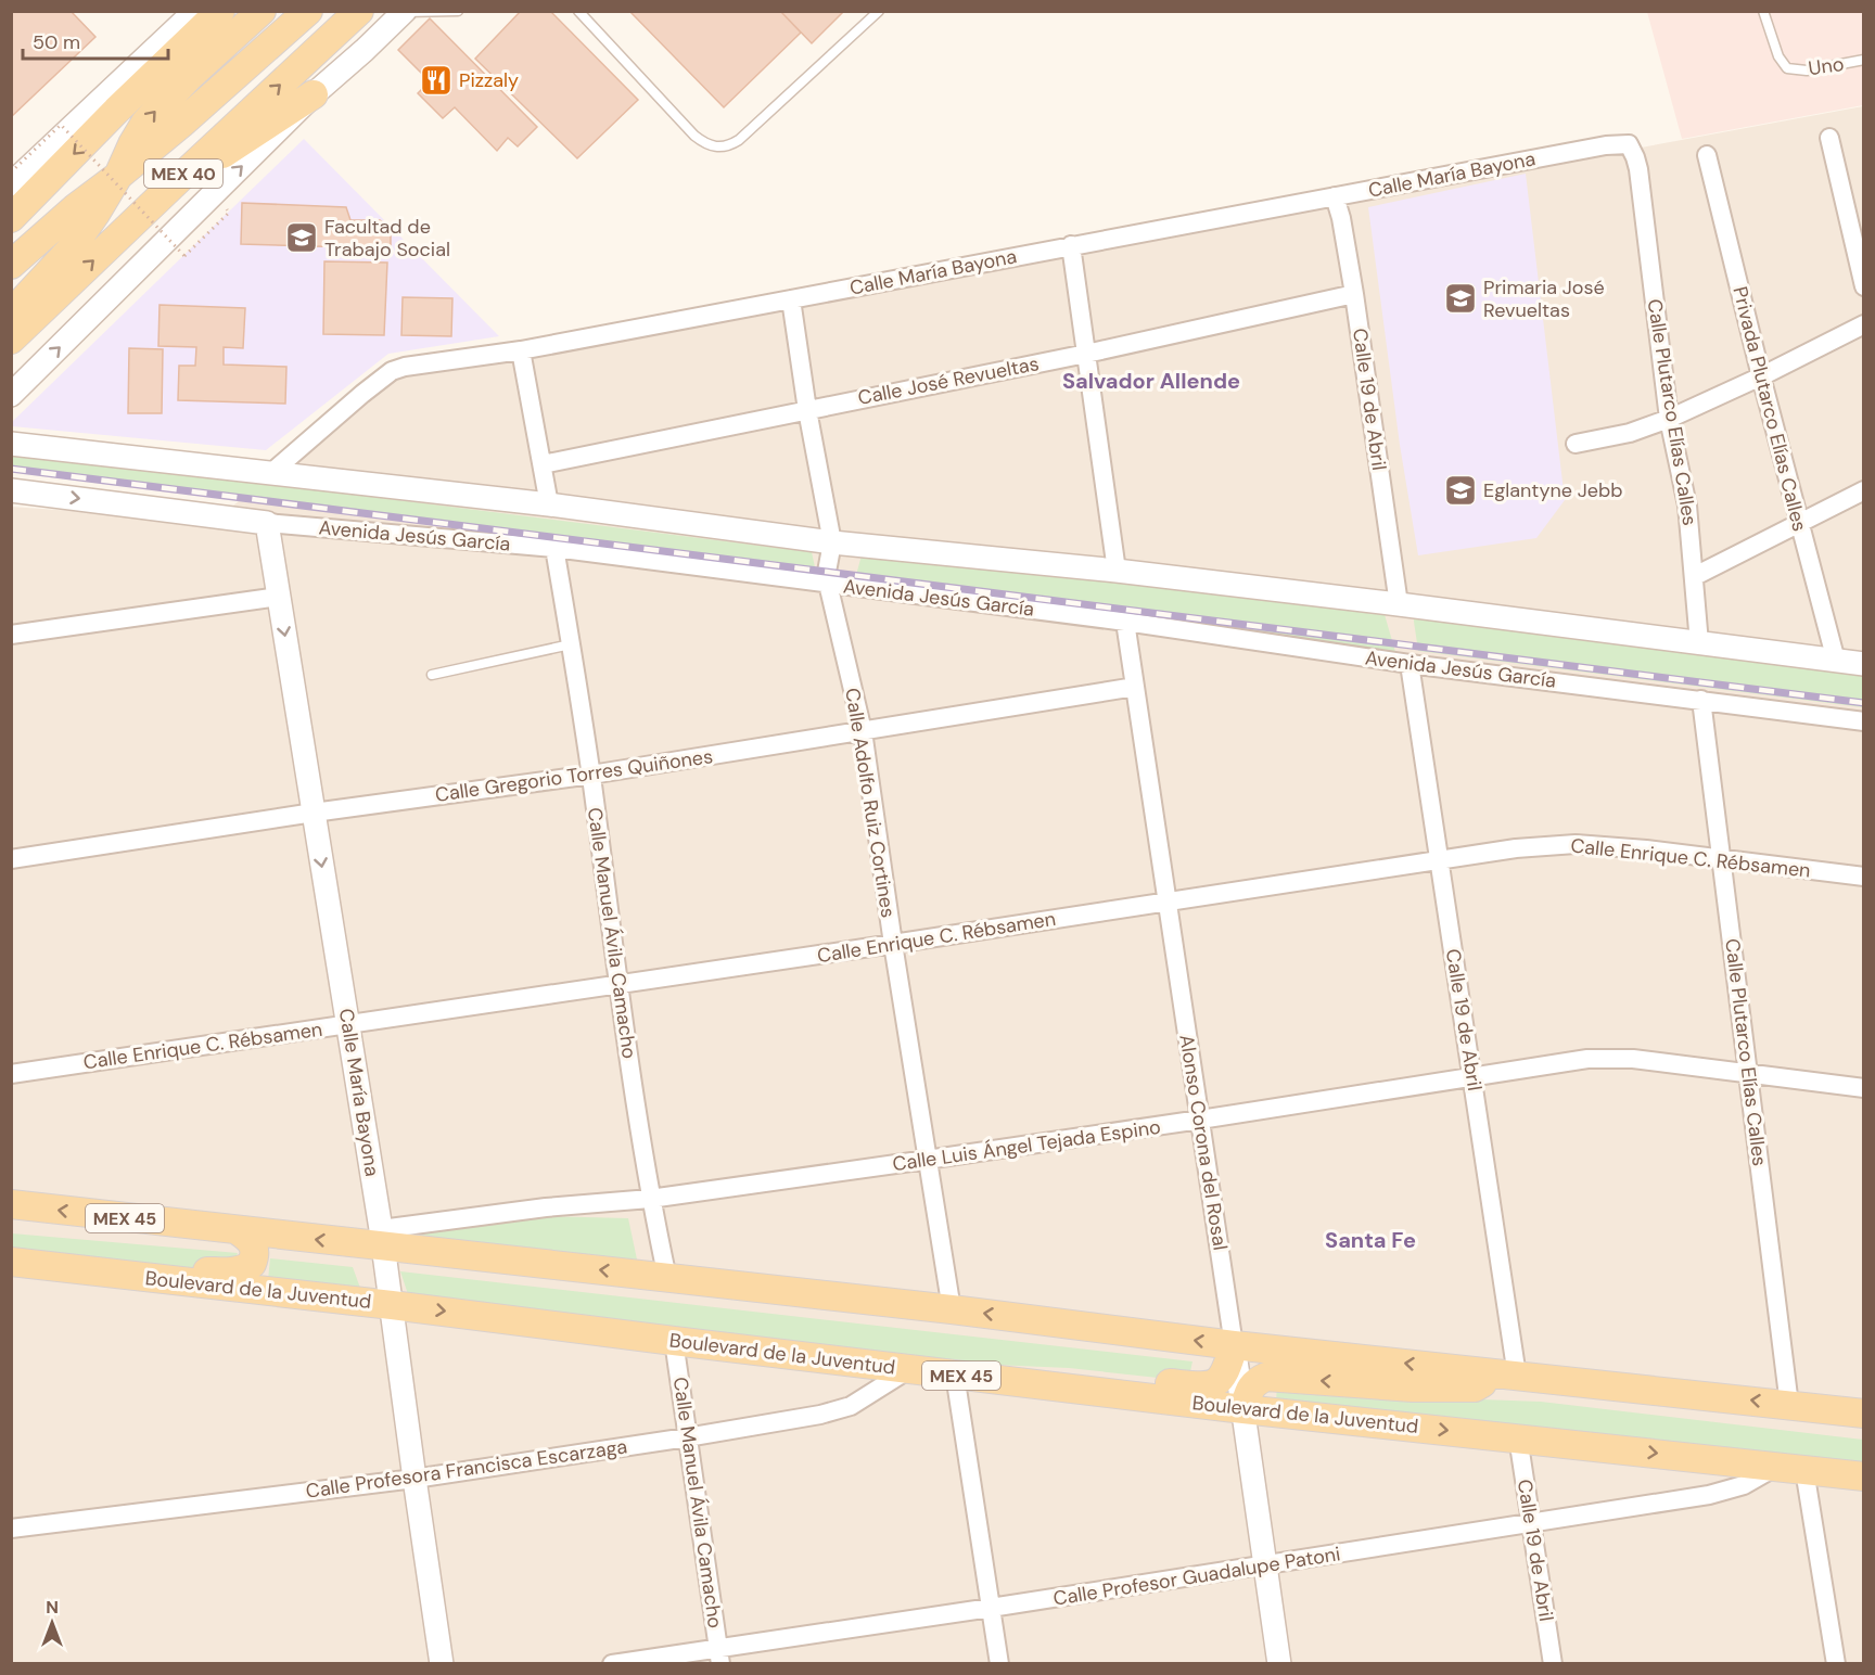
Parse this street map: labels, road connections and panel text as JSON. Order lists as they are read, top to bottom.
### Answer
{
  "streets": {
    "main road": ["MEX 40", "MEX 45", "Boulevard de la Juventud"],
    "street": [
      "Calle María Bayona",
      "Calle José Revueltas",
      "Calle 19 de Abril",
      "Privada Plutarco Elías Calles",
      "Calle Plutarco Elías Calles",
      "Avenida Jesús García",
      "Calle Gregorio Torres Quiñones",
      "Calle Adolfo Ruiz Cortines",
      "Calle Enrique C. Rébsamen",
      "Calle Manuel Ávila Camacho",
      "Alonso Corona del Rosal",
      "Calle Luis Ángel Tejada Espino",
      "Calle Profesora Francisca Escarzaga",
      "Calle Profesor Guadalupe Patoni"
    ],
    "lane": ["Uno"]
  },
  "crossings": [
    ["Calle María Bayona", "Calle 19 de Abril"],
    ["Calle María Bayona", "Calle Plutarco Elías Calles"],
    ["Calle María Bayona", "Avenida Jesús García"],
    ["Calle María Bayona", "Calle Gregorio Torres Quiñones"],
    ["Calle María Bayona", "Calle Adolfo Ruiz Cortines"],
    ["Calle María Bayona", "Calle Enrique C. Rébsamen"],
    ["Calle María Bayona", "Calle Luis Ángel Tejada Espino"],
    ["Calle María Bayona", "MEX 45"],
    ["Calle María Bayona", "Boulevard de la Juventud"],
    ["Calle María Bayona", "Calle Profesora Francisca Escarzaga"],
    ["Calle José Revueltas", "Calle 19 de Abril"],
    ["Calle José Revueltas", "Calle Adolfo Ruiz Cortines"],
    ["Calle 19 de Abril", "Avenida Jesús García"],
    ["Calle 19 de Abril", "Calle Enrique C. Rébsamen"],
    ["Calle 19 de Abril", "Calle Luis Ángel Tejada Espino"],
    ["Calle 19 de Abril", "MEX 45"],
    ["Calle 19 de Abril", "Boulevard de la Juventud"],
    ["Calle 19 de Abril", "Calle Profesor Guadalupe Patoni"],
    ["Calle Plutarco Elías Calles", "Avenida Jesús García"],
    ["Calle Plutarco Elías Calles", "Calle Enrique C. Rébsamen"],
    ["Calle Plutarco Elías Calles", "Calle Luis Ángel Tejada Espino"],
    ["Calle Plutarco Elías Calles", "MEX 45"],
    ["Avenida Jesús García", "Calle Adolfo Ruiz Cortines"],
    ["Avenida Jesús García", "Calle Manuel Ávila Camacho"],
    ["Avenida Jesús García", "Alonso Corona del Rosal"],
    ["Calle Gregorio Torres Quiñones", "Calle Adolfo Ruiz Cortines"],
    ["Calle Gregorio Torres Quiñones", "Calle Manuel Ávila Camacho"],
    ["Calle Gregorio Torres Quiñones", "Alonso Corona del Rosal"],
    ["Calle Adolfo Ruiz Cortines", "Calle Enrique C. Rébsamen"],
    ["Calle Adolfo Ruiz Cortines", "Calle Luis Ángel Tejada Espino"],
    ["Calle Adolfo Ruiz Cortines", "MEX 45"],
    ["Calle Enrique C. Rébsamen", "Calle Manuel Ávila Camacho"],
    ["Calle Enrique C. Rébsamen", "Alonso Corona del Rosal"],
    ["Calle Manuel Ávila Camacho", "Calle Luis Ángel Tejada Espino"],
    ["Calle Manuel Ávila Camacho", "MEX 45"],
    ["Calle Manuel Ávila Camacho", "Boulevard de la Juventud"],
    ["Calle Manuel Ávila Camacho", "Calle Profesora Francisca Escarzaga"],
    ["Calle Manuel Ávila Camacho", "Calle Profesor Guadalupe Patoni"],
    ["Alonso Corona del Rosal", "Calle Luis Ángel Tejada Espino"],
    ["Alonso Corona del Rosal", "MEX 45"],
    ["Alonso Corona del Rosal", "Boulevard de la Juventud"],
    ["Alonso Corona del Rosal", "Calle Profesor Guadalupe Patoni"],
    ["Calle Luis Ángel Tejada Espino", "MEX 45"],
    ["Boulevard de la Juventud", "Calle Profesora Francisca Escarzaga"],
    ["Boulevard de la Juventud", "Calle Profesor Guadalupe Patoni"]
  ],
  "districts": ["Salvador Allende", "Santa Fe"],
  "places": {
    "restaurant": ["Pizzaly"],
    "school or university": ["Facultad de Trabajo Social", "Primaria José Revueltas", "Eglantyne Jebb"]
  },
  "scale_bar": "50 m",
  "north": "top"
}
